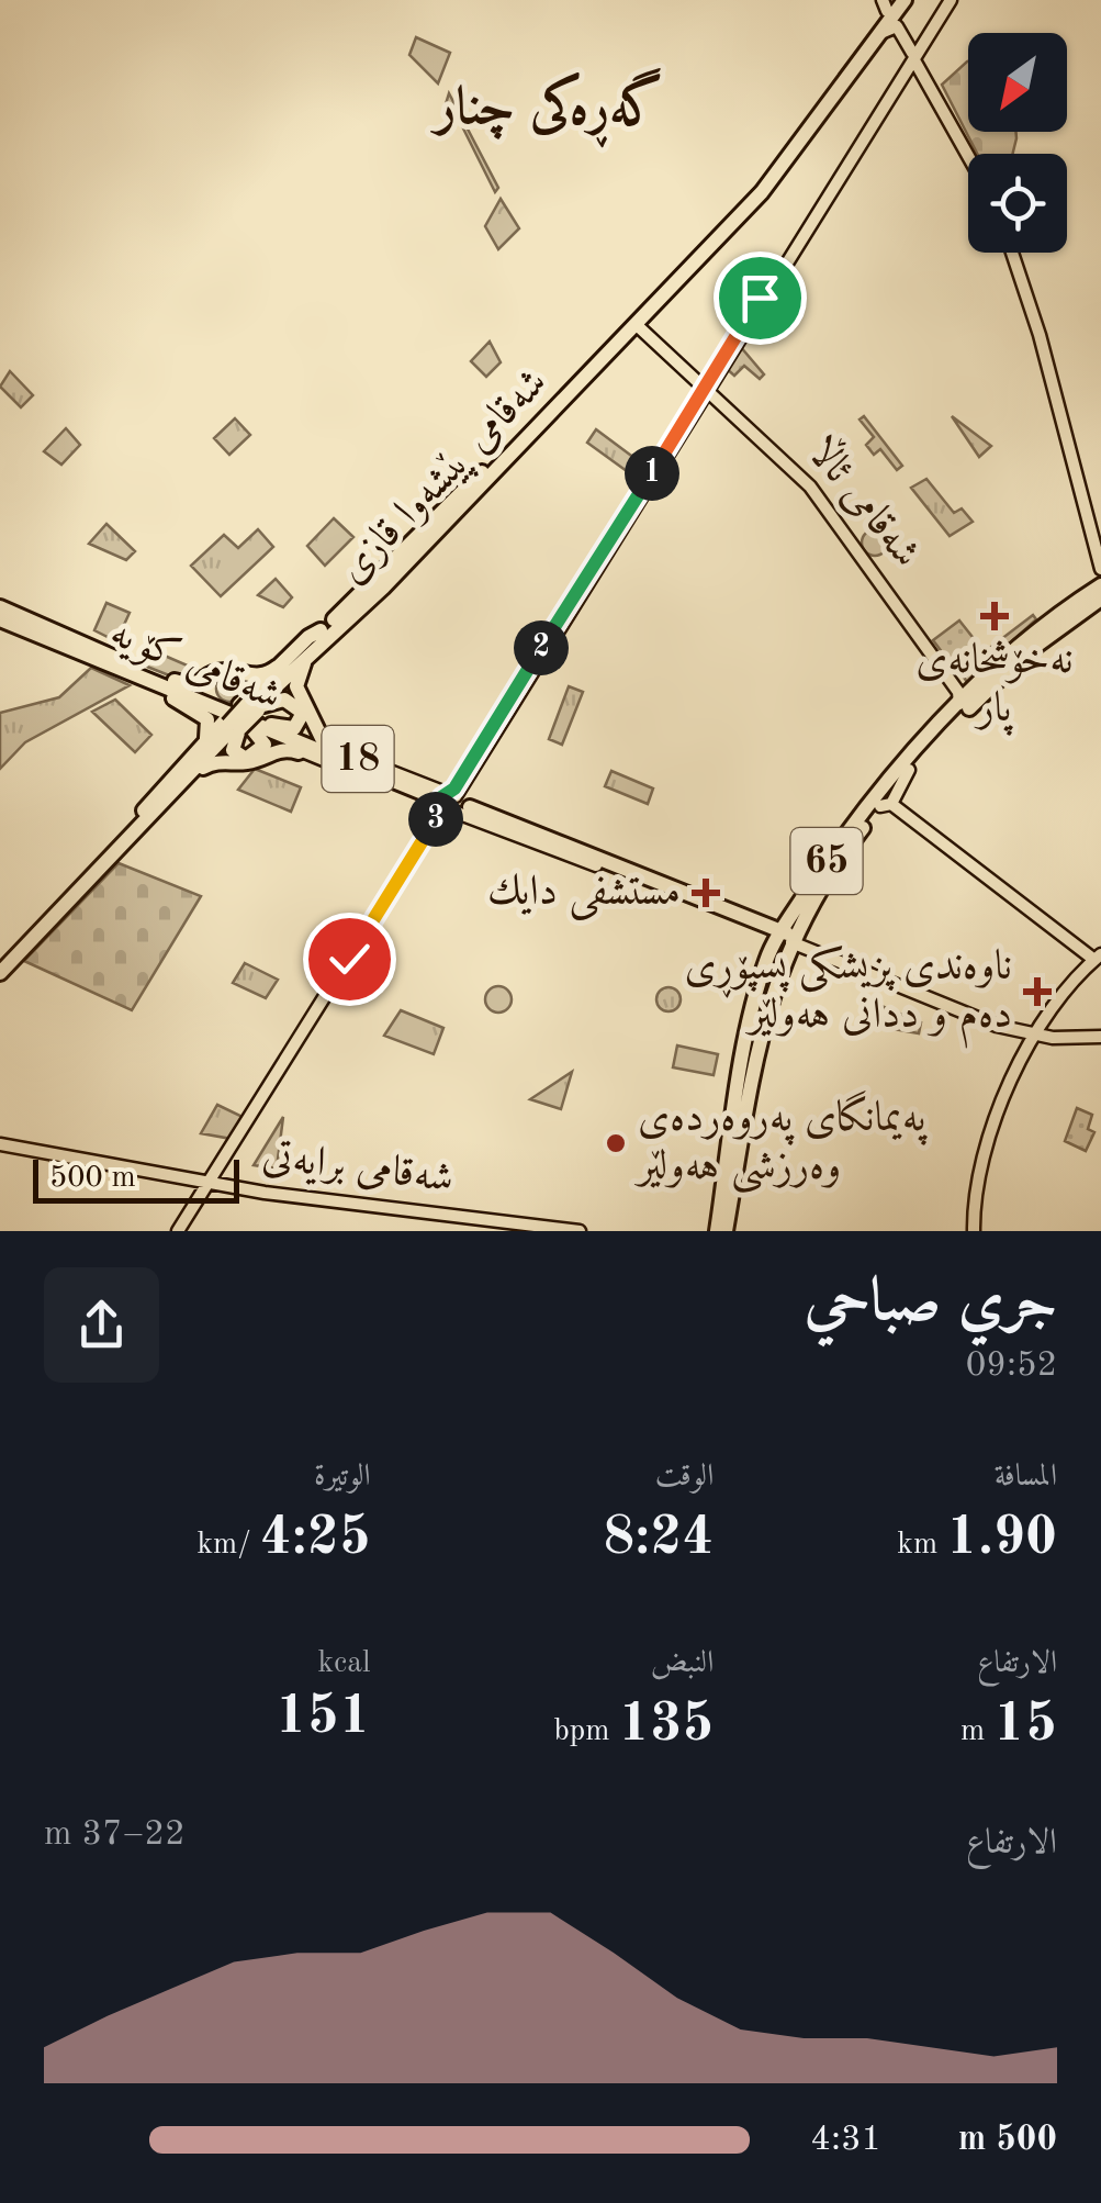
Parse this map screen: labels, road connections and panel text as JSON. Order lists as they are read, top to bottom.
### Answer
{
  "streets": {
    "highway": [
      "شەقامی پێشەوا قازی",
      "شەقامی کۆیە",
      "18",
      "65"
    ],
    "main road": ["شه‌قامی ئاڵا", "شەقامی برایەتی"]
  },
  "crossings": [
    ["شەقامی پێشەوا قازی", "شه‌قامی ئاڵا"],
    ["شەقامی پێشەوا قازی", "شەقامی کۆیە"],
    ["شه‌قامی ئاڵا", "65"],
    ["شەقامی کۆیە", "65"]
  ],
  "districts": ["گەڕەکی چنار"],
  "places": {
    "health": ["نەخۆشخانەی پار", "مستشفى دايك", "ناوەندی پزیشکی پسپۆڕی دەم و ددانی هەولێر"],
    "other": ["پەیمانگای پەروەردەی وەرزشی هەولێر"]
  },
  "scale_bar": "500 m",
  "north": "bottom left",
  "page": {
    "pins": ["1", "2", "3"],
    "scale": "500 m",
    "heading": ["جري صباحي", "09:52"],
    "stats": [
      ["المسافة", "1.90 km"],
      ["الوقت", "8:24"],
      ["الوتيرة", "4:25 /km"],
      ["الارتفاع", "15 m"],
      ["النبض", "135 bpm"],
      ["kcal", "151"]
    ],
    "chart": ["الارتفاع", "22–37 m"],
    "list": [
      {
        "name": "500 m",
        "note": "4:31"
      }
    ]
  }
}
